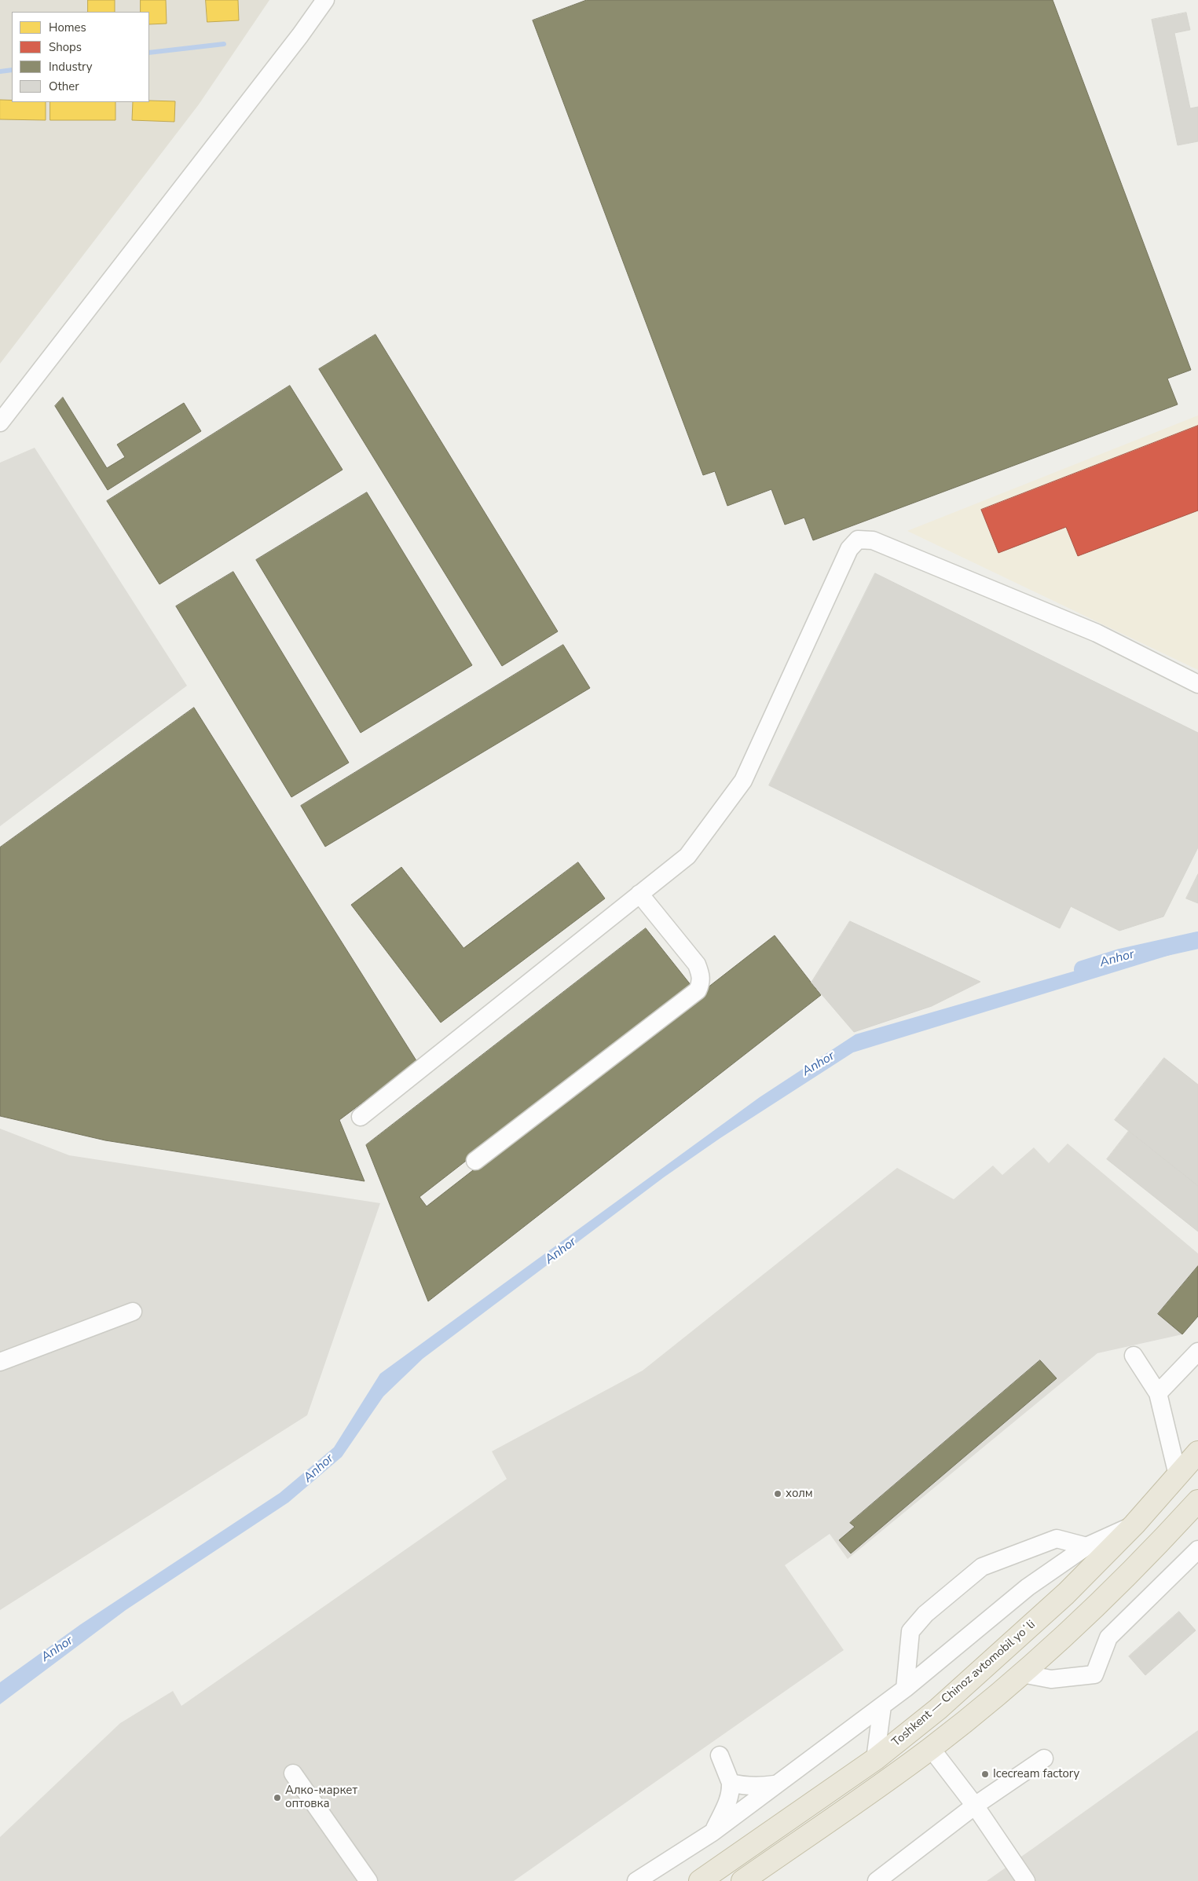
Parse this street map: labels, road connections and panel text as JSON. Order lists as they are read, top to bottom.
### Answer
{
  "streets": {
    "highway": ["Toshkent — Chinoz avtomobil yoʻli"]
  },
  "water": ["Anhor"],
  "places": ["холм", "Icecream factory", "Алко-маркет оптовка"],
  "legend": [
    "Homes",
    "Shops",
    "Industry",
    "Other"
  ]
}
